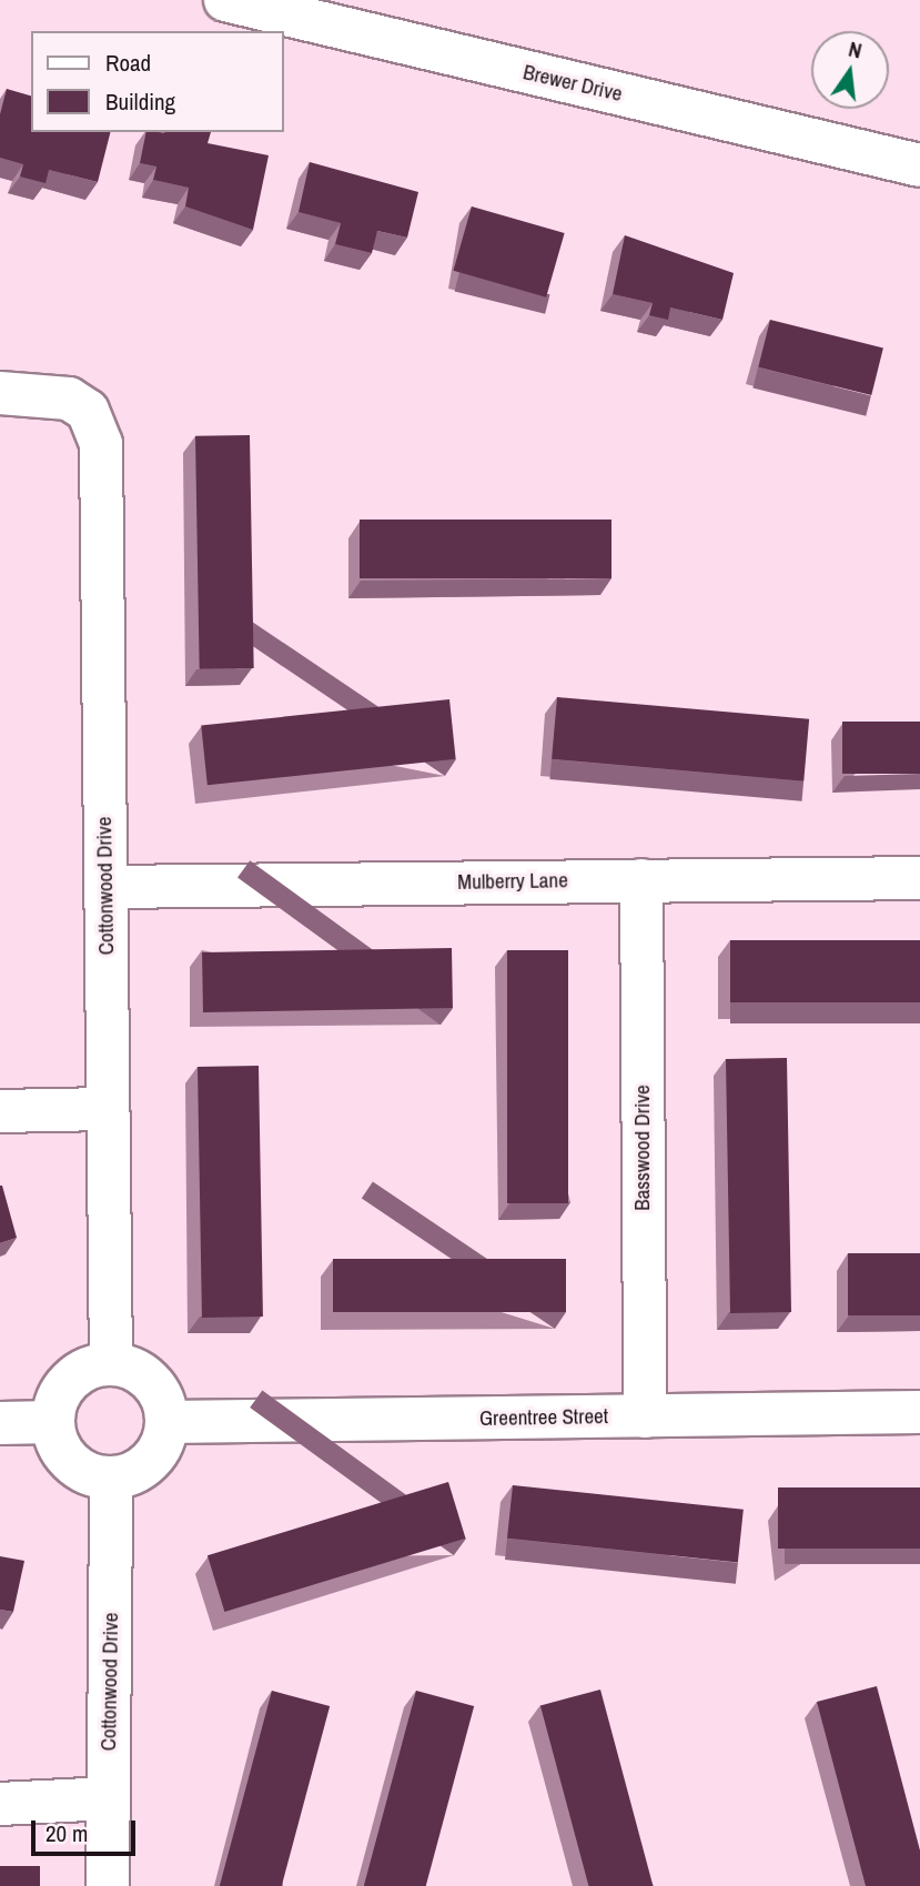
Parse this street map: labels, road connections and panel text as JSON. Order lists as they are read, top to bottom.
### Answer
{
  "streets": {
    "street": [
      "Brewer Drive",
      "Mulberry Lane",
      "Cottonwood Drive",
      "Basswood Drive",
      "Greentree Street"
    ]
  },
  "crossings": [
    ["Mulberry Lane", "Cottonwood Drive"],
    ["Mulberry Lane", "Basswood Drive"],
    ["Cottonwood Drive", "Greentree Street"],
    ["Basswood Drive", "Greentree Street"]
  ],
  "legend": ["Road", "Building"],
  "scale_bar": "20 m",
  "north": "top"
}
